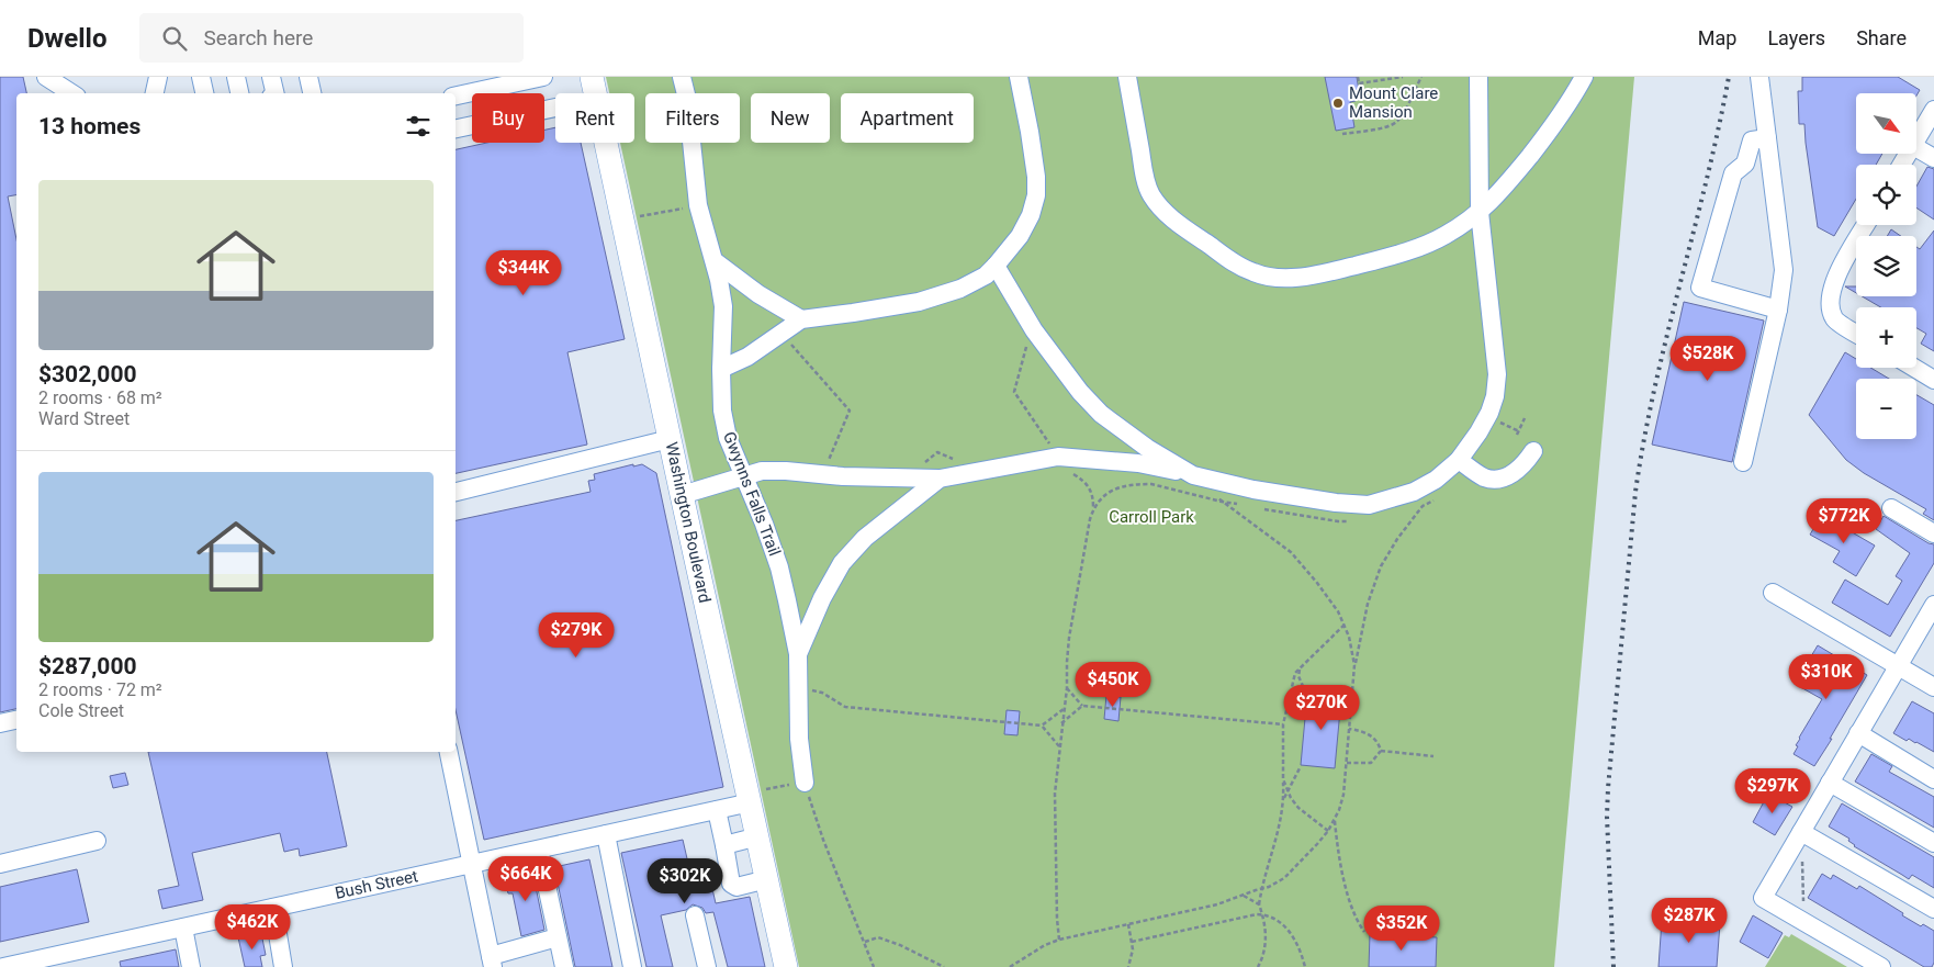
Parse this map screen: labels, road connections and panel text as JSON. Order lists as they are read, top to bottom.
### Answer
{
  "streets": {
    "main road": ["Washington Boulevard"],
    "street": ["Gwynns Falls Trail", "Bush Street"]
  },
  "crossings": [
    ["Washington Boulevard", "Bush Street"]
  ],
  "parks": ["Carroll Park"],
  "places": ["Mount Clare Mansion"],
  "north": "bottom right",
  "page": {
    "header": "Dwello",
    "search": "Search here",
    "nav": ["Map", "Layers", "Share"],
    "map_buttons": ["+", "−"],
    "chip": [
      "Buy",
      "Rent",
      "Filters",
      "New",
      "Apartment"
    ],
    "heading": "13 homes",
    "list": [
      {
        "name": "$302,000",
        "note": "2 rooms · 68 m² · Ward Street"
      },
      {
        "name": "$287,000",
        "note": "2 rooms · 72 m² · Cole Street"
      }
    ],
    "price": [
      "$344K",
      "$528K",
      "$772K",
      "$279K",
      "$310K",
      "$450K",
      "$270K",
      "$297K",
      "$664K",
      "$302K",
      "$287K",
      "$462K",
      "$352K"
    ]
  }
}
